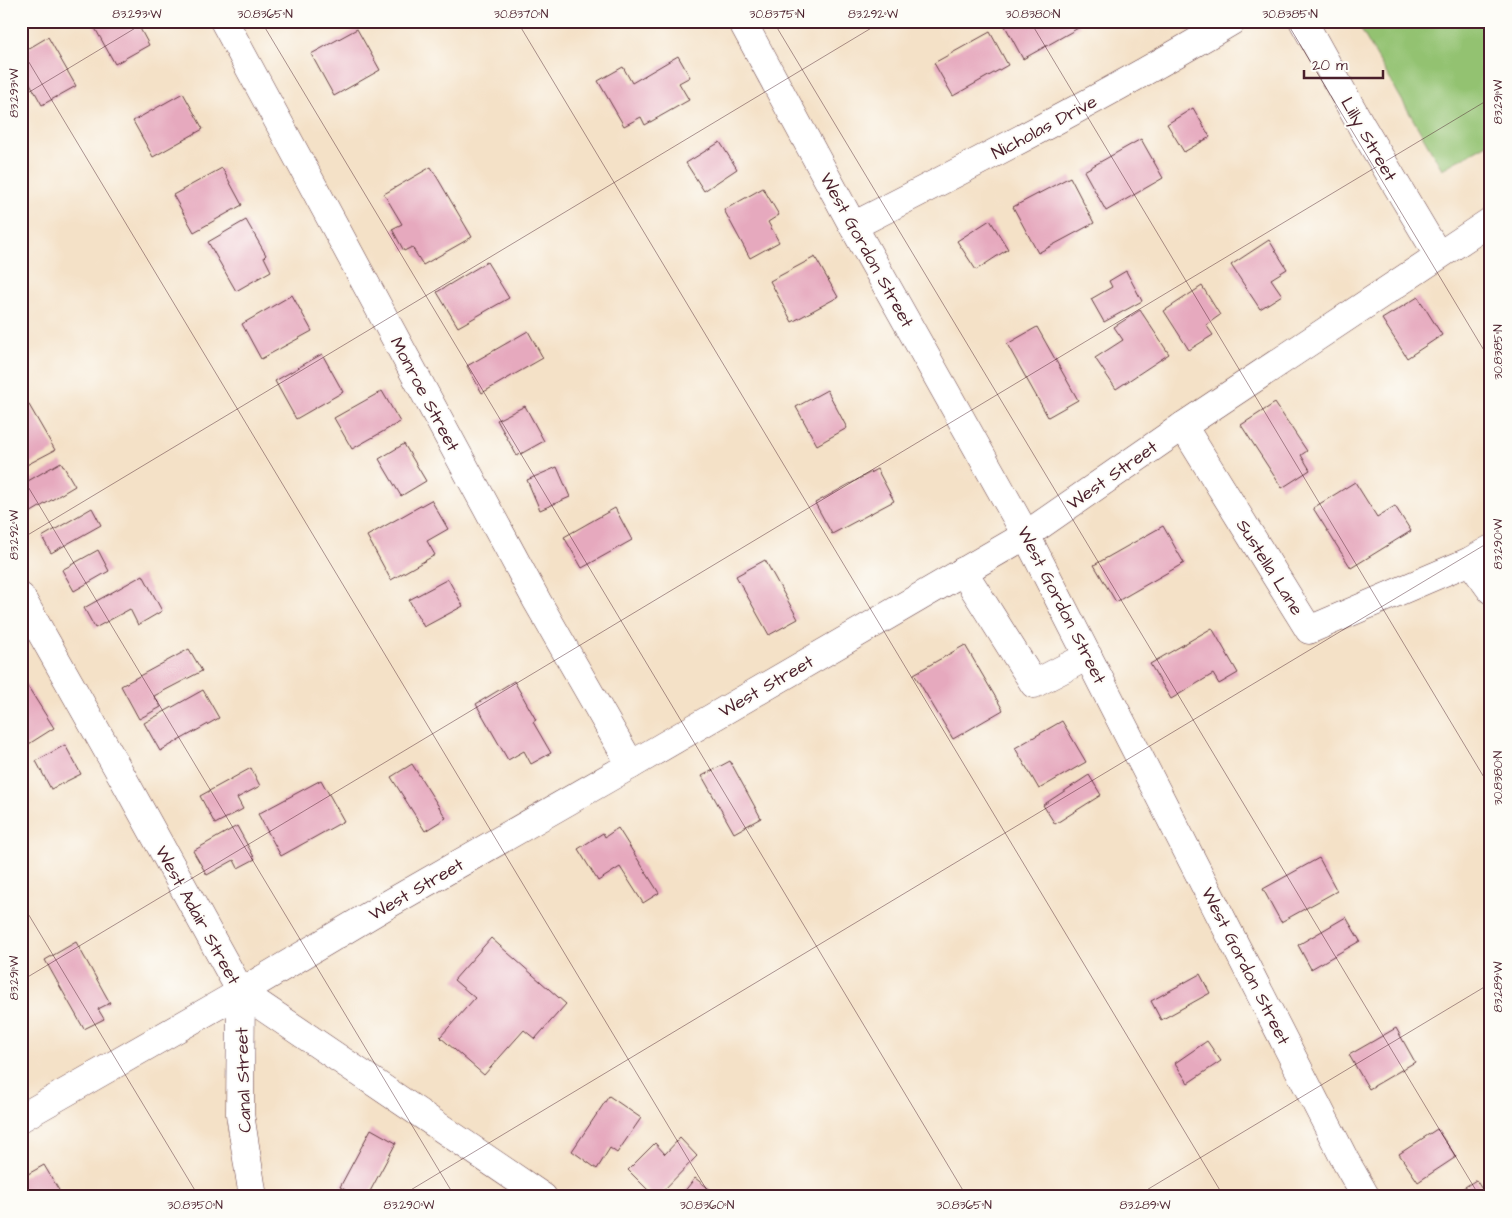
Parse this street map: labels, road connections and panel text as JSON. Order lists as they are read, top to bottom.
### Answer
{
  "streets": {
    "street": [
      "Nicholas Drive",
      "Lilly Street",
      "West Gordon Street",
      "Monroe Street",
      "West Street",
      "Sustella Lane",
      "West Adair Street",
      "Canal Street"
    ]
  },
  "crossings": [
    ["Nicholas Drive", "West Gordon Street"],
    ["Lilly Street", "West Street"],
    ["West Gordon Street", "West Street"],
    ["Monroe Street", "West Street"],
    ["West Street", "Sustella Lane"],
    ["West Street", "West Adair Street"],
    ["West Street", "Canal Street"],
    ["West Adair Street", "Canal Street"]
  ],
  "scale_bar": "20 m",
  "coordinates": [
    "83.293°W",
    "30.8365°N",
    "30.8370°N",
    "30.8375°N",
    "83.292°W",
    "30.8380°N",
    "30.8385°N",
    "83.291°W",
    "83.290°W",
    "83.289°W",
    "30.8350°N",
    "30.8360°N"
  ]
}
